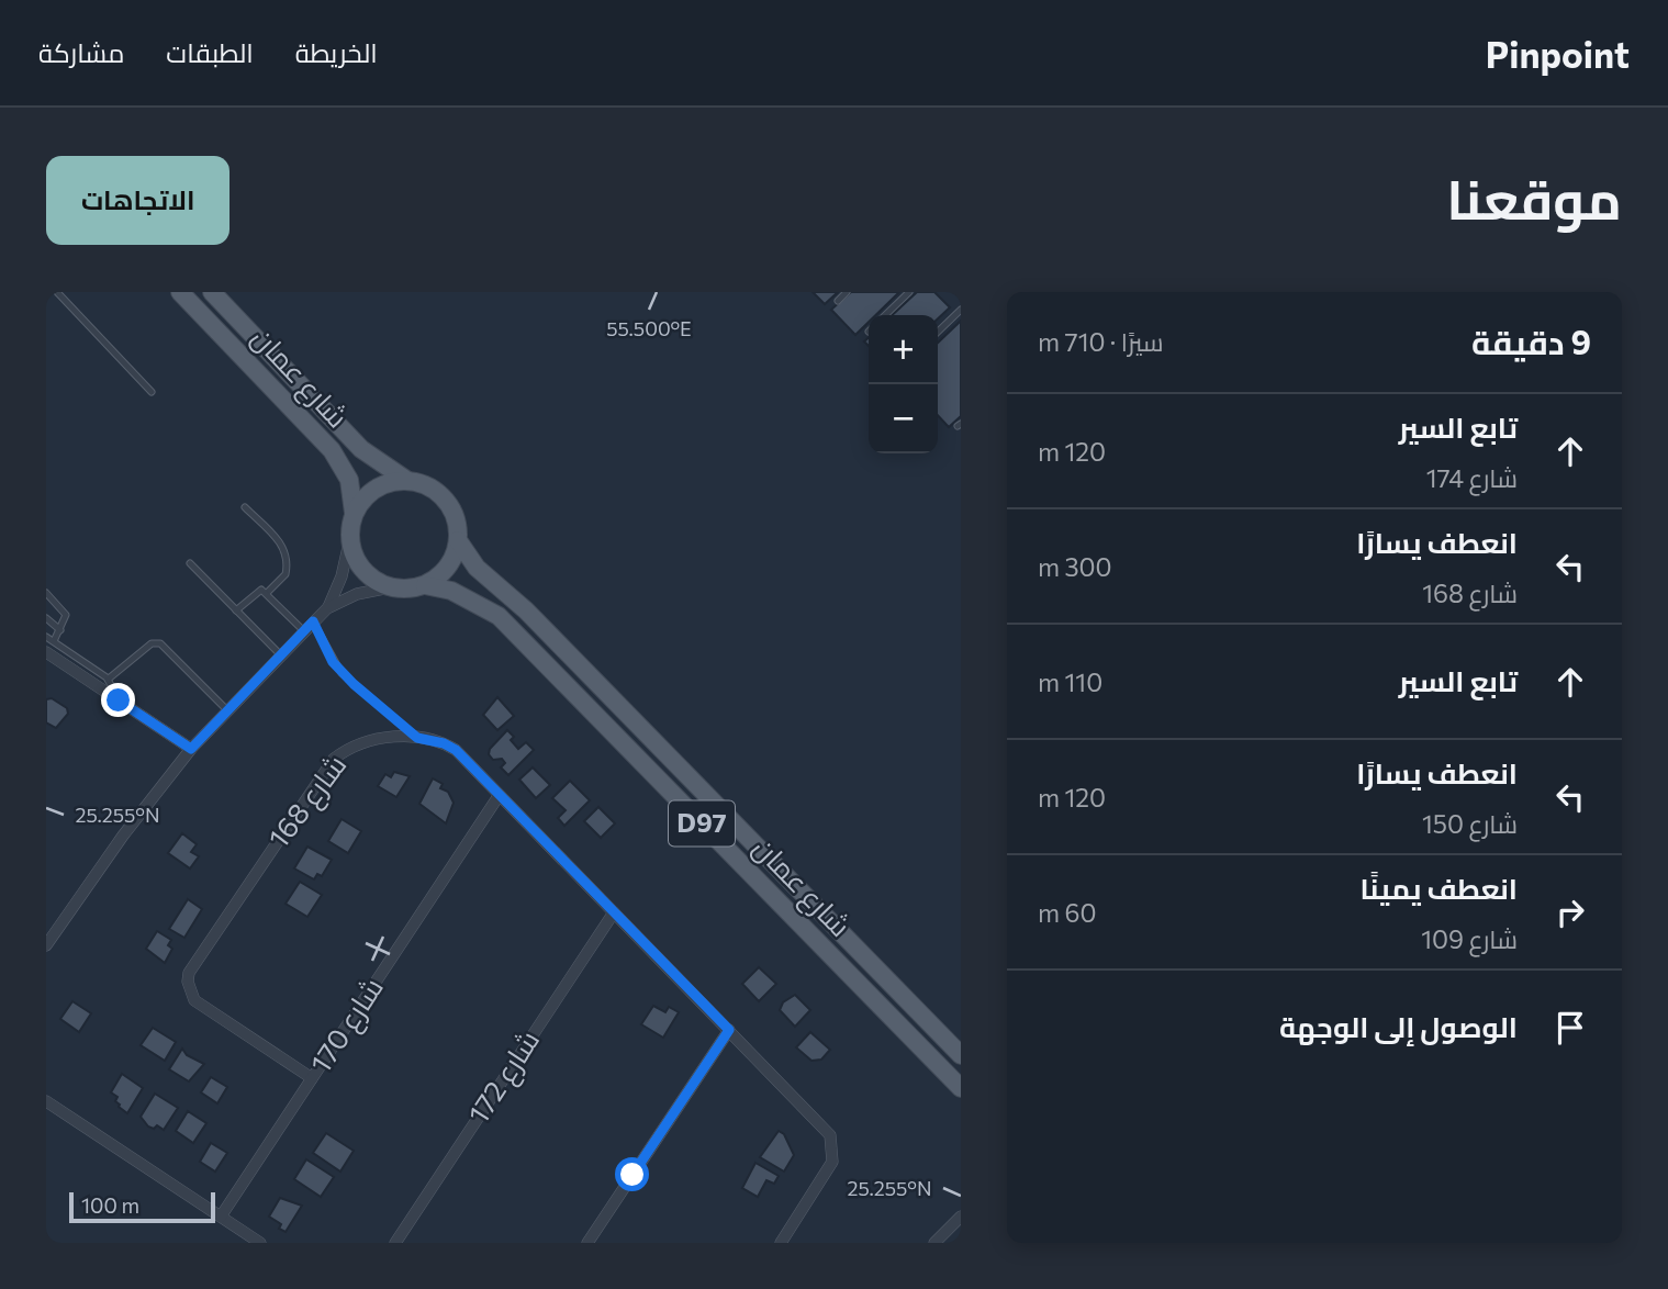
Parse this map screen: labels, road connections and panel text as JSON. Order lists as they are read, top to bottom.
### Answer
{
  "streets": {
    "main road": ["شارع عمان", "D97"],
    "street": ["شارع 168", "شارع 170", "شارع 172"]
  },
  "crossings": [
    ["شارع 168", "شارع 170"],
    ["شارع 168", "شارع 172"]
  ],
  "scale_bar": "100 m",
  "page": {
    "header": "Pinpoint",
    "nav": ["الخريطة", "الطبقات", "مشاركة"],
    "title": "موقعنا",
    "buttons": "الاتجاهات",
    "heading": ["9 دقيقة", "سيرًا · 710 m"],
    "map_buttons": ["+", "−"],
    "list": [
      ["تابع السير", "شارع 174", "120 m"],
      ["انعطف يسارًا", "شارع 168", "300 m"],
      ["تابع السير", "110 m"],
      ["انعطف يسارًا", "شارع 150", "120 m"],
      ["انعطف يمينًا", "شارع 109", "60 m"],
      "الوصول إلى الوجهة"
    ],
    "scale": "100 m"
  },
  "coordinates": ["55.500°E", "25.255°N"]
}
